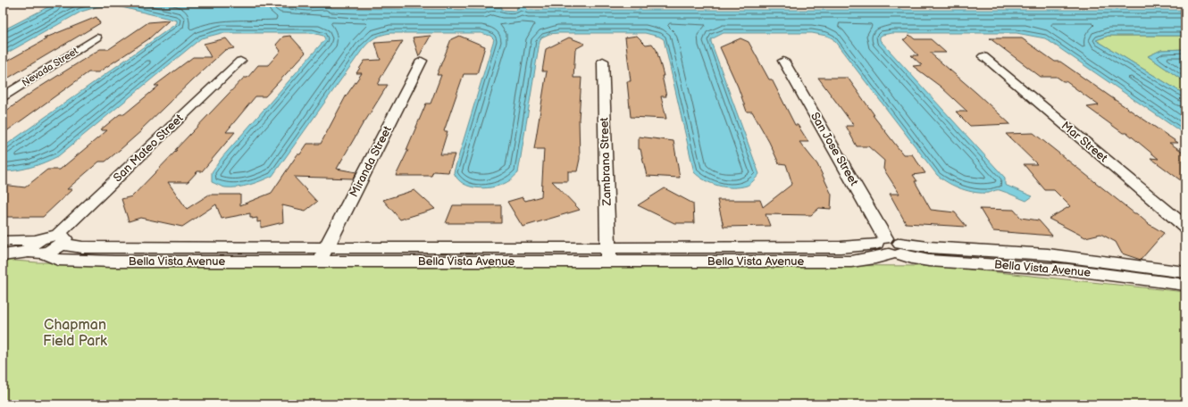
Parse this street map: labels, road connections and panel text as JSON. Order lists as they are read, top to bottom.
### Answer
{
  "streets": {
    "street": [
      "Nevada Street",
      "Mar Street",
      "San Mateo Street",
      "San Jose Street",
      "Miranda Street",
      "Zambrana Street",
      "Bella Vista Avenue"
    ]
  },
  "crossings": [
    ["San Mateo Street", "Bella Vista Avenue"],
    ["San Jose Street", "Bella Vista Avenue"],
    ["Miranda Street", "Bella Vista Avenue"],
    ["Zambrana Street", "Bella Vista Avenue"]
  ],
  "parks": ["Chapman Field Park"]
}
